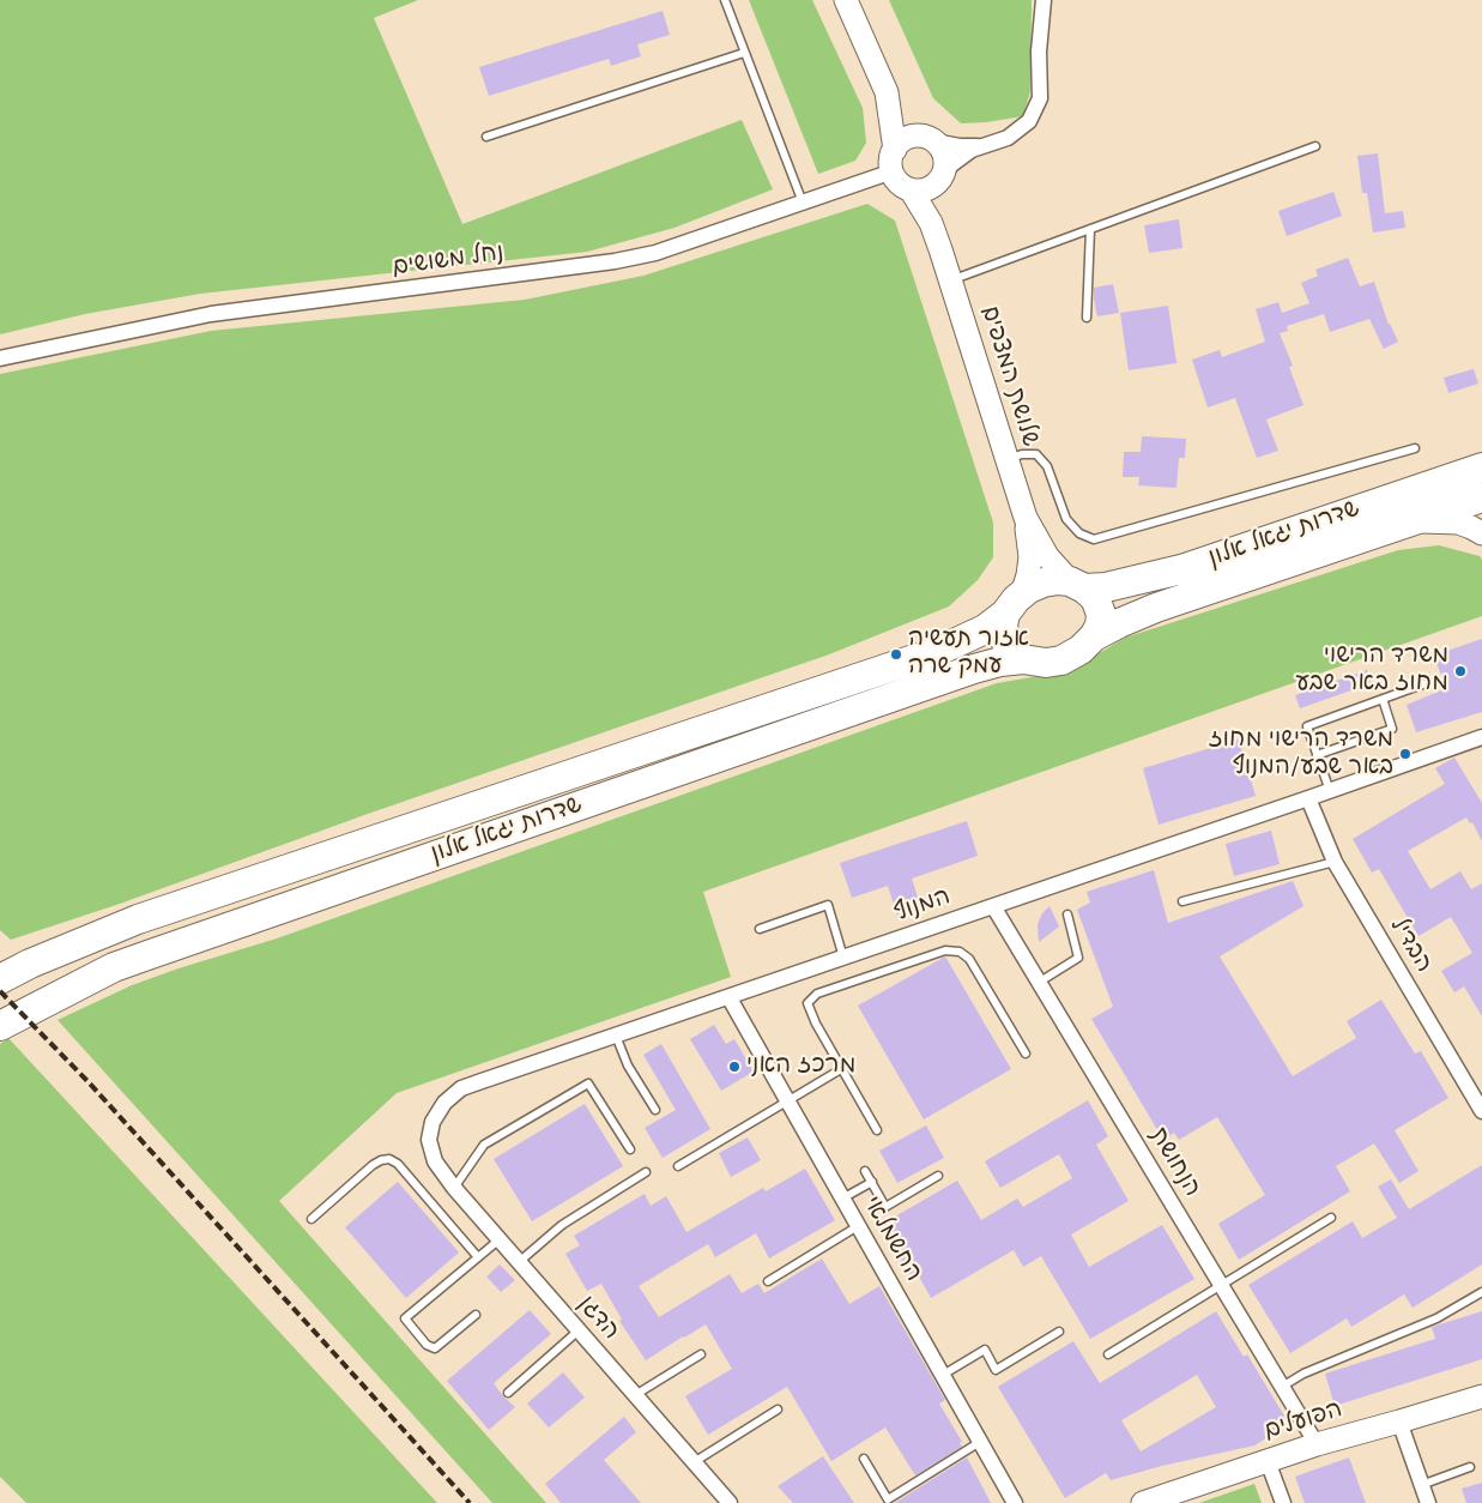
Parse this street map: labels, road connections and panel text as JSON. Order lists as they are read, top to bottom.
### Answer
{
  "streets": {
    "highway": ["שדרות יגאל אלון"],
    "street": [
      "נחל משושים",
      "שלושת המצפים",
      "המנוף",
      "הבדיל",
      "הנחושת",
      "החשמלאי",
      "הדגן",
      "הפועלים"
    ]
  },
  "crossings": [
    ["נחל משושים", "שלושת המצפים"],
    ["שלושת המצפים", "שדרות יגאל אלון"],
    ["המנוף", "הבדיל"],
    ["המנוף", "הנחושת"],
    ["המנוף", "החשמלאי"],
    ["המנוף", "הדגן"],
    ["הנחושת", "הפועלים"]
  ],
  "places": [
    "אזור תעשיה עמק שרה",
    "משרד הרישוי מחוז באר שבע",
    "משרד הרישוי מחוז באר שבע/המנוף",
    "מרכז האני"
  ]
}
